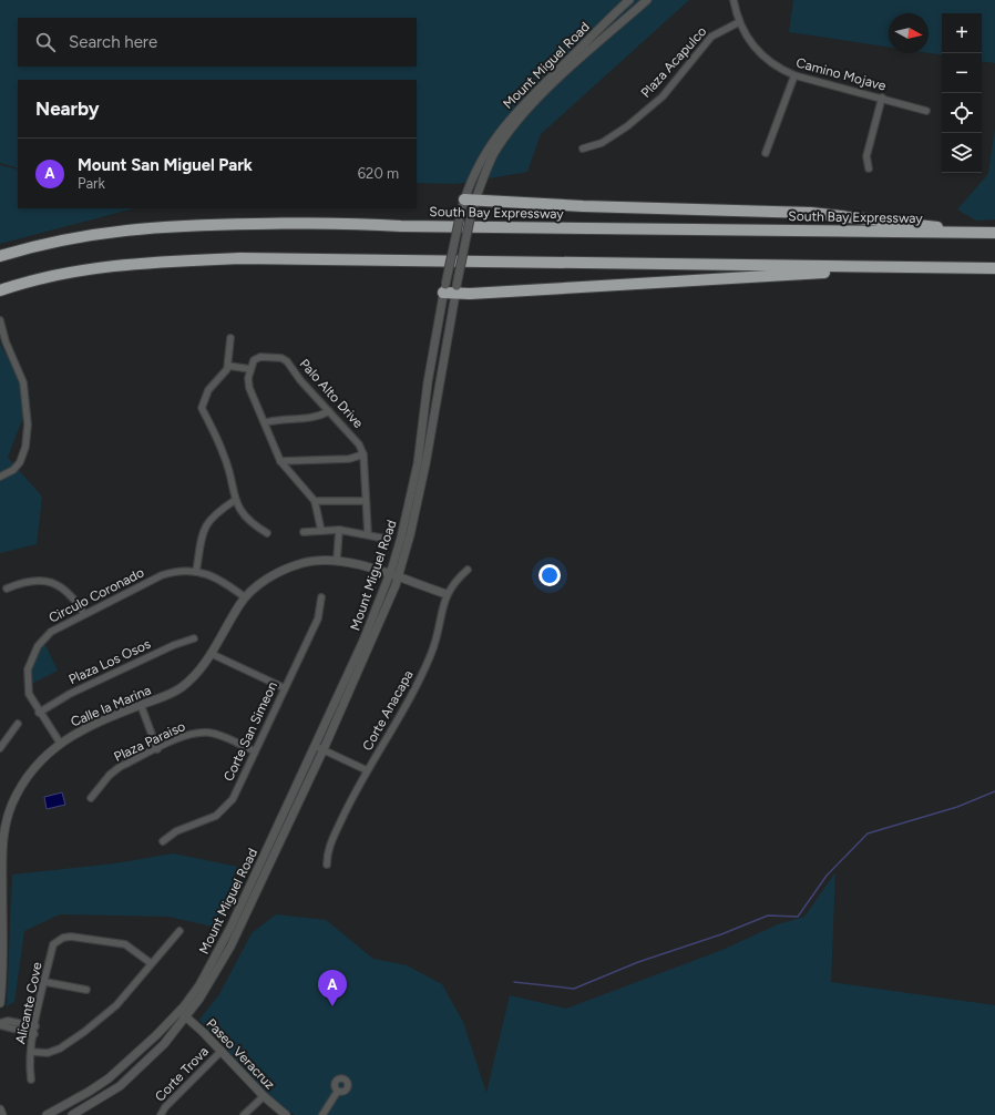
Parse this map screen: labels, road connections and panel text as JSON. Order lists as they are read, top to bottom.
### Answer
{
  "streets": {
    "highway": ["South Bay Expressway"],
    "street": [
      "Plaza Acapulco",
      "Mount Miguel Road",
      "Camino Mojave",
      "Palo Alto Drive",
      "Circulo Coronado",
      "Plaza Los Osos",
      "Calle la Marina",
      "Corte Anacapa",
      "Corte San Simeon",
      "Plaza Paraiso",
      "Alicante Cove",
      "Paseo Veracruz",
      "Corte Trova"
    ]
  },
  "crossings": [
    ["Plaza Acapulco", "Camino Mojave"],
    ["Mount Miguel Road", "Calle la Marina"],
    ["Mount Miguel Road", "Paseo Veracruz"],
    ["Circulo Coronado", "Plaza Los Osos"],
    ["Circulo Coronado", "Calle la Marina"],
    ["Calle la Marina", "Corte Anacapa"],
    ["Corte San Simeon", "Plaza Paraiso"],
    ["Paseo Veracruz", "Corte Trova"]
  ],
  "north": "right",
  "page": {
    "map_buttons": ["+", "−"],
    "search": "Search here",
    "heading": "Nearby",
    "list": [
      {
        "mark": "A",
        "name": "Mount San Miguel Park",
        "note": "Park",
        "value": "620 m"
      }
    ],
    "pins": "A"
  }
}
